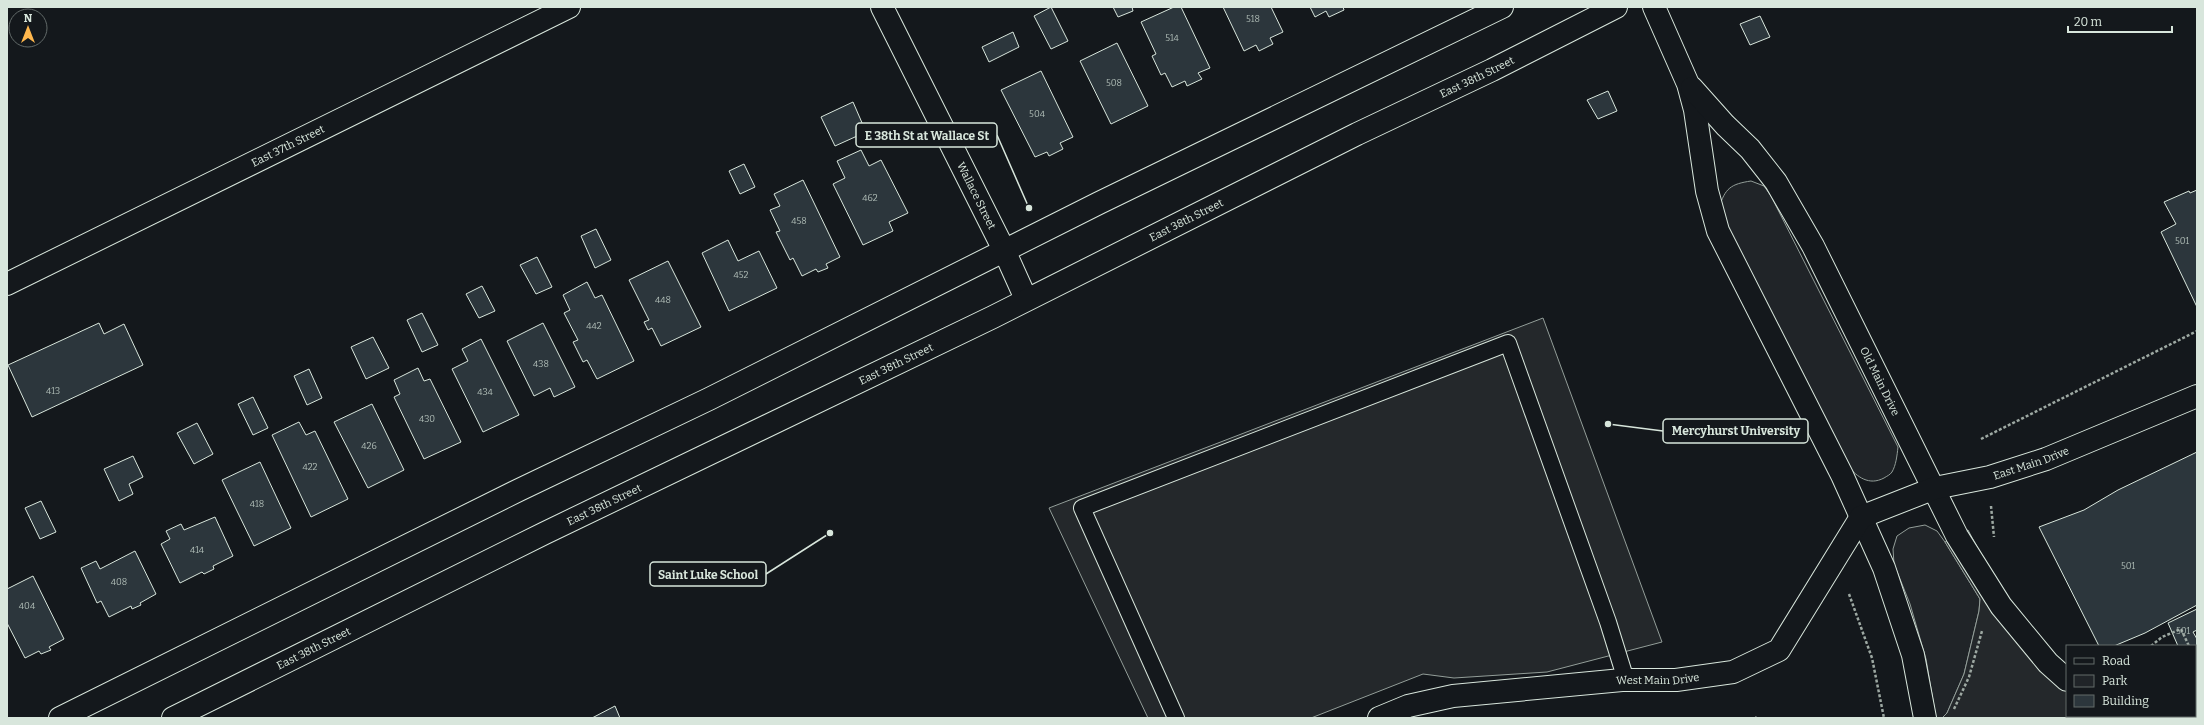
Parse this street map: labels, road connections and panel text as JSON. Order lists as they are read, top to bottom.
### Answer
{
  "streets": {
    "street": [
      "East 38th Street",
      "East 37th Street",
      "Wallace Street",
      "Old Main Drive",
      "East Main Drive",
      "West Main Drive"
    ]
  },
  "crossings": [
    ["East 38th Street", "Wallace Street"],
    ["Old Main Drive", "East Main Drive"],
    ["Old Main Drive", "West Main Drive"],
    ["East Main Drive", "West Main Drive"]
  ],
  "places": ["E 38th St at Wallace St", "Mercyhurst University", "Saint Luke School"],
  "house_numbers": [
    "518",
    "514",
    "508",
    "504",
    "462",
    "458",
    "501",
    "452",
    "448",
    "442",
    "438",
    "413",
    "434",
    "430",
    "426",
    "422",
    "418",
    "414",
    "501",
    "408",
    "404",
    "501"
  ],
  "legend": ["Road", "Park", "Building"],
  "scale_bar": "20 m",
  "north": "top"
}
